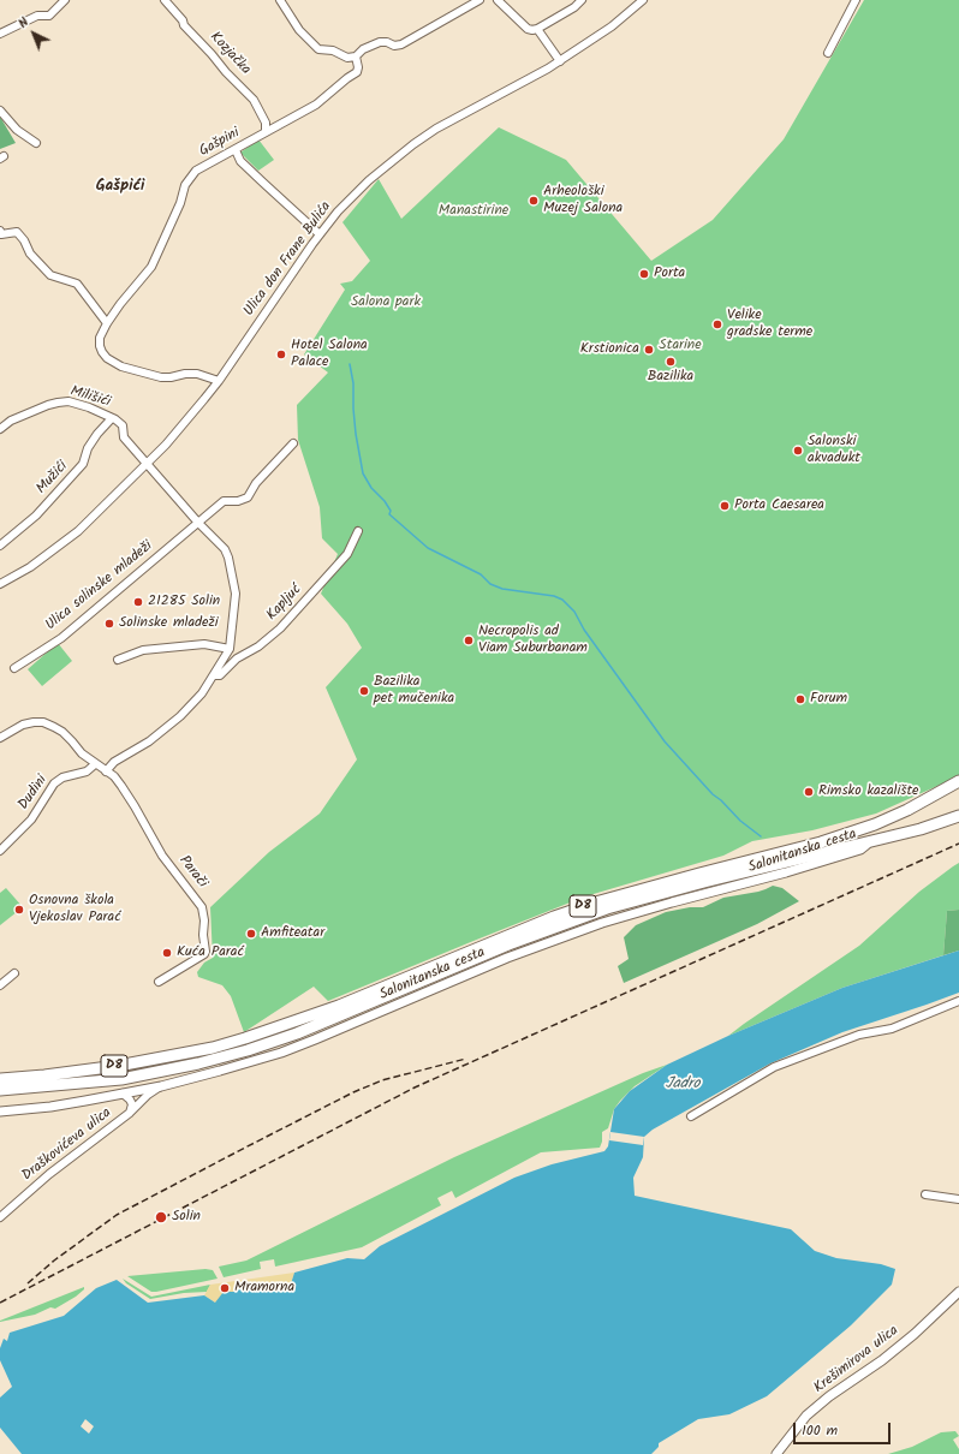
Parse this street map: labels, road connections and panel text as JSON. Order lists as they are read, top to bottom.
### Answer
{
  "streets": {
    "highway": ["D8"],
    "main road": ["Salonitanska cesta", "Krešimirova ulica"],
    "street": [
      "Kozjačka",
      "Gašpini",
      "Ulica don Frane Bulića",
      "Milišići",
      "Mužići",
      "Ulica solinske mladeži",
      "Kapljuć",
      "Dudini",
      "Parači",
      "Draškovićeva ulica"
    ]
  },
  "crossings": [
    ["Kozjačka", "Gašpini"],
    ["Gašpini", "Ulica don Frane Bulića"],
    ["Ulica don Frane Bulića", "Milišići"],
    ["Milišići", "Mužići"],
    ["Salonitanska cesta", "D8"],
    ["Salonitanska cesta", "Draškovićeva ulica"]
  ],
  "districts": ["Gašpići"],
  "water": ["Jadro"],
  "parks": ["Manastirine", "Salona park", "Starine"],
  "places": [
    "Arheološki Muzej Salona",
    "Porta",
    "Velike gradske terme",
    "Krstionica",
    "Hotel Salona Palace",
    "Bazilika",
    "Salonski akvadukt",
    "Porta Caesarea",
    "21285 Solin",
    "Solinske mladeži",
    "Necropolis ad Viam Suburbanam",
    "Bazilika pet mučenika",
    "Forum",
    "Rimsko kazalište",
    "Osnovna škola Vjekoslav Parać",
    "Amfiteatar",
    "Kuća Parać",
    "Solin",
    "Mramorna"
  ],
  "scale_bar": "100 m",
  "north": "top left"
}
